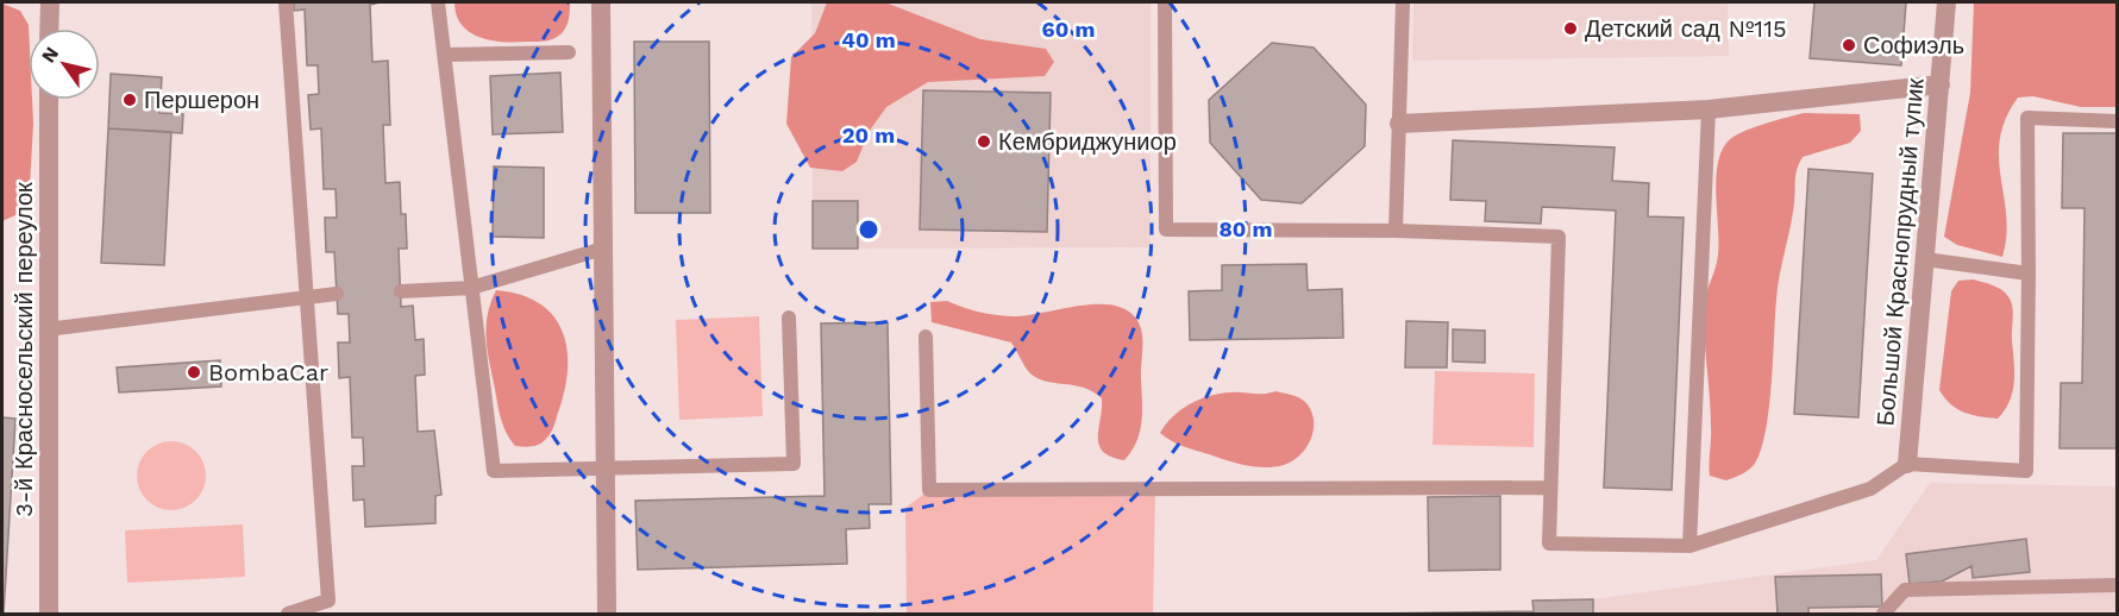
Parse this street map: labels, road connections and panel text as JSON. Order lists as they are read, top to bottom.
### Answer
{
  "streets": {
    "street": ["Большой Краснопрудный тупик", "3-й Красносельский переулок"]
  },
  "places": [
    "Детский сад №115",
    "Софиэль",
    "Першерон",
    "Кембриджуниор",
    "BombaCar"
  ],
  "north": "top left",
  "rings": [
    "60 m",
    "40 m",
    "20 m",
    "80 m"
  ]
}
